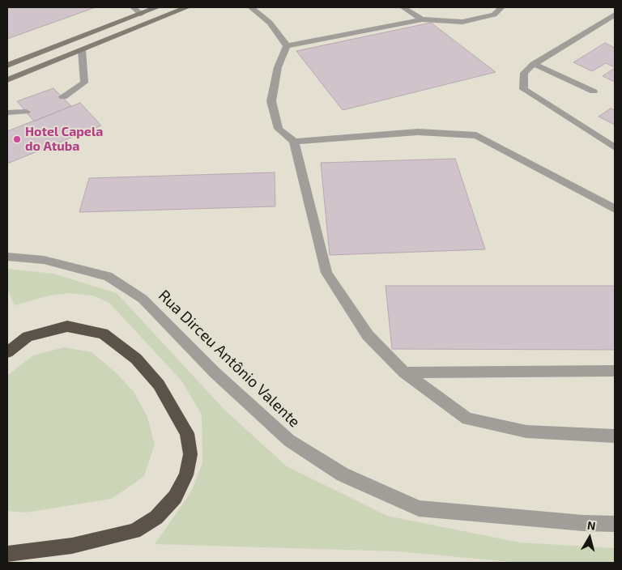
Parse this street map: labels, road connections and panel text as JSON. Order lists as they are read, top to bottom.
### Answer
{
  "streets": {
    "street": ["Rua Dirceu Antônio Valente"]
  },
  "places": ["Hotel Capela do Atuba"],
  "north": "top"
}
